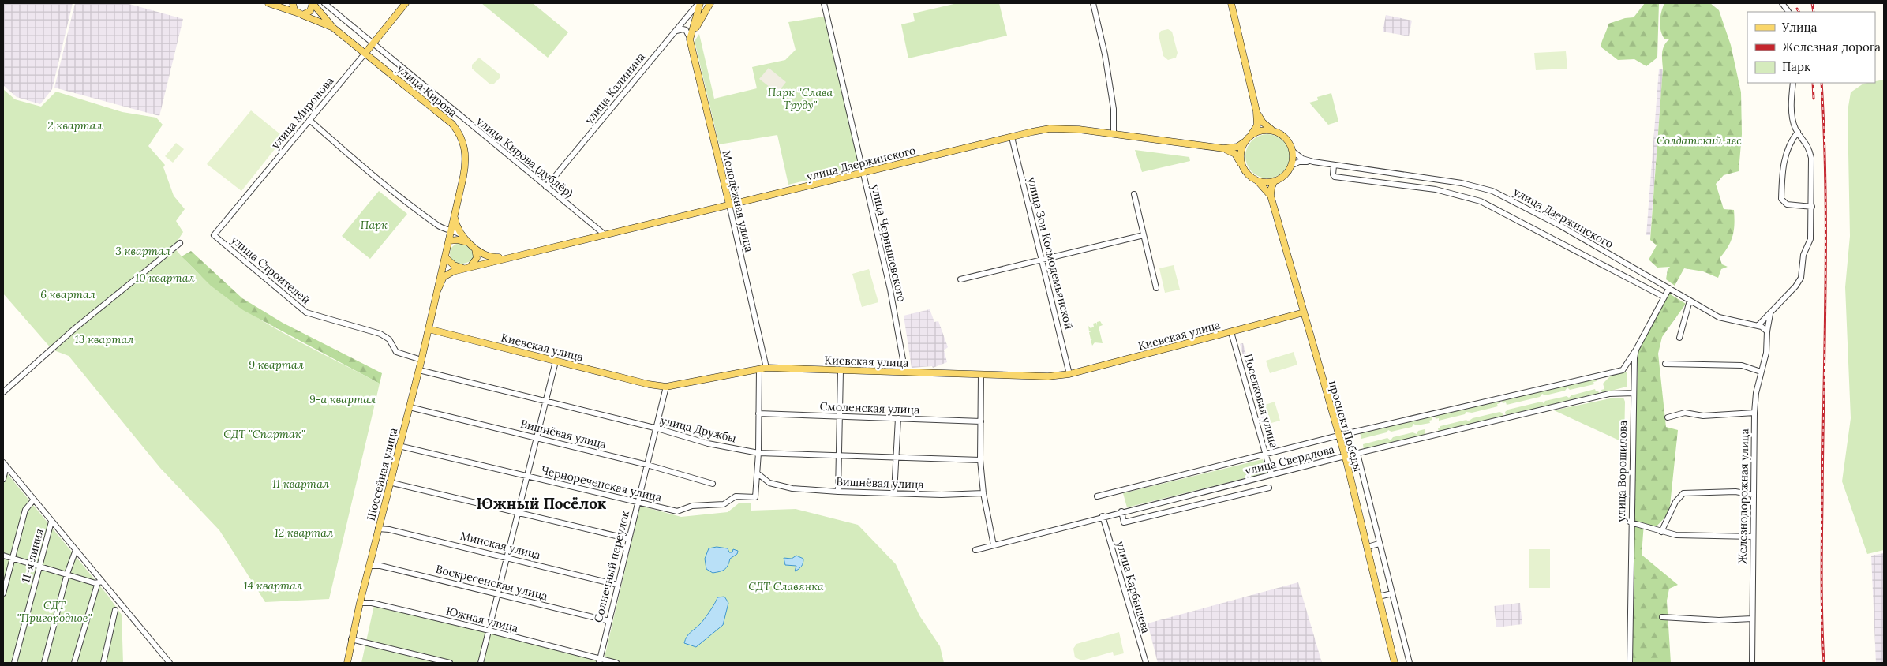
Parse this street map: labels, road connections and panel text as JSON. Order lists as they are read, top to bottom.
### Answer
{
  "streets": {
    "main road": [
      "улица Кирова",
      "улица Миронова",
      "улица Дзержинского",
      "Молодёжная улица",
      "Киевская улица",
      "проспект Победы",
      "Шоссейная улица"
    ],
    "street": [
      "улица Калинина",
      "улица Кирова (дублёр)",
      "улица Чернышевского",
      "улица Зои Космодемьянской",
      "улица Строителей",
      "Поселковая улица",
      "Смоленская улица",
      "улица Дружбы",
      "Вишнёвая улица",
      "улица Свердлова",
      "улица Ворошилова",
      "Чернореченская улица",
      "Железнодорожная улица",
      "Минская улица",
      "11-я линия",
      "Солнечный переулок",
      "Воскресенская улица",
      "улица Карбышева",
      "Южная улица"
    ]
  },
  "crossings": [
    ["улица Калинина", "улица Кирова (дублёр)"],
    ["улица Кирова", "улица Миронова"],
    ["улица Кирова", "улица Дзержинского"],
    ["улица Кирова", "Шоссейная улица"],
    ["улица Миронова", "улица Кирова (дублёр)"],
    ["улица Миронова", "улица Строителей"],
    ["улица Кирова (дублёр)", "улица Дзержинского"],
    ["улица Дзержинского", "Молодёжная улица"],
    ["улица Дзержинского", "улица Чернышевского"],
    ["улица Дзержинского", "улица Зои Космодемьянской"],
    ["улица Дзержинского", "проспект Победы"],
    ["улица Дзержинского", "улица Ворошилова"],
    ["улица Дзержинского", "Шоссейная улица"],
    ["улица Дзержинского", "Железнодорожная улица"],
    ["Молодёжная улица", "Киевская улица"],
    ["улица Чернышевского", "Киевская улица"],
    ["улица Зои Космодемьянской", "Киевская улица"],
    ["улица Строителей", "Шоссейная улица"],
    ["Киевская улица", "Поселковая улица"],
    ["Киевская улица", "проспект Победы"],
    ["Киевская улица", "Шоссейная улица"],
    ["Киевская улица", "Чернореченская улица"],
    ["Киевская улица", "Солнечный переулок"],
    ["Поселковая улица", "улица Свердлова"],
    ["Смоленская улица", "Чернореченская улица"],
    ["проспект Победы", "улица Свердлова"],
    ["улица Дружбы", "Шоссейная улица"],
    ["улица Дружбы", "Чернореченская улица"],
    ["улица Дружбы", "Солнечный переулок"],
    ["Вишнёвая улица", "Шоссейная улица"],
    ["Вишнёвая улица", "Чернореченская улица"],
    ["Вишнёвая улица", "Солнечный переулок"],
    ["улица Свердлова", "улица Ворошилова"],
    ["улица Свердлова", "улица Карбышева"],
    ["Шоссейная улица", "Чернореченская улица"],
    ["Шоссейная улица", "Минская улица"],
    ["Шоссейная улица", "Воскресенская улица"],
    ["Шоссейная улица", "Южная улица"],
    ["Чернореченская улица", "Солнечный переулок"],
    ["Минская улица", "Солнечный переулок"],
    ["Солнечный переулок", "Воскресенская улица"],
    ["Солнечный переулок", "Южная улица"]
  ],
  "districts": ["Южный Посёлок"],
  "parks": [
    "Парк \"Слава Труду\"",
    "2 квартал",
    "Солдатский лес",
    "Парк",
    "3 квартал",
    "10 квартал",
    "6 квартал",
    "13 квартал",
    "9 квартал",
    "9-а квартал",
    "СДТ \"Спартак\"",
    "11 квартал",
    "12 квартал",
    "14 квартал",
    "СДТ Славянка",
    "СДТ \"Пригородное\""
  ],
  "legend": ["Улица", "Железная дорога", "Парк"]
}
